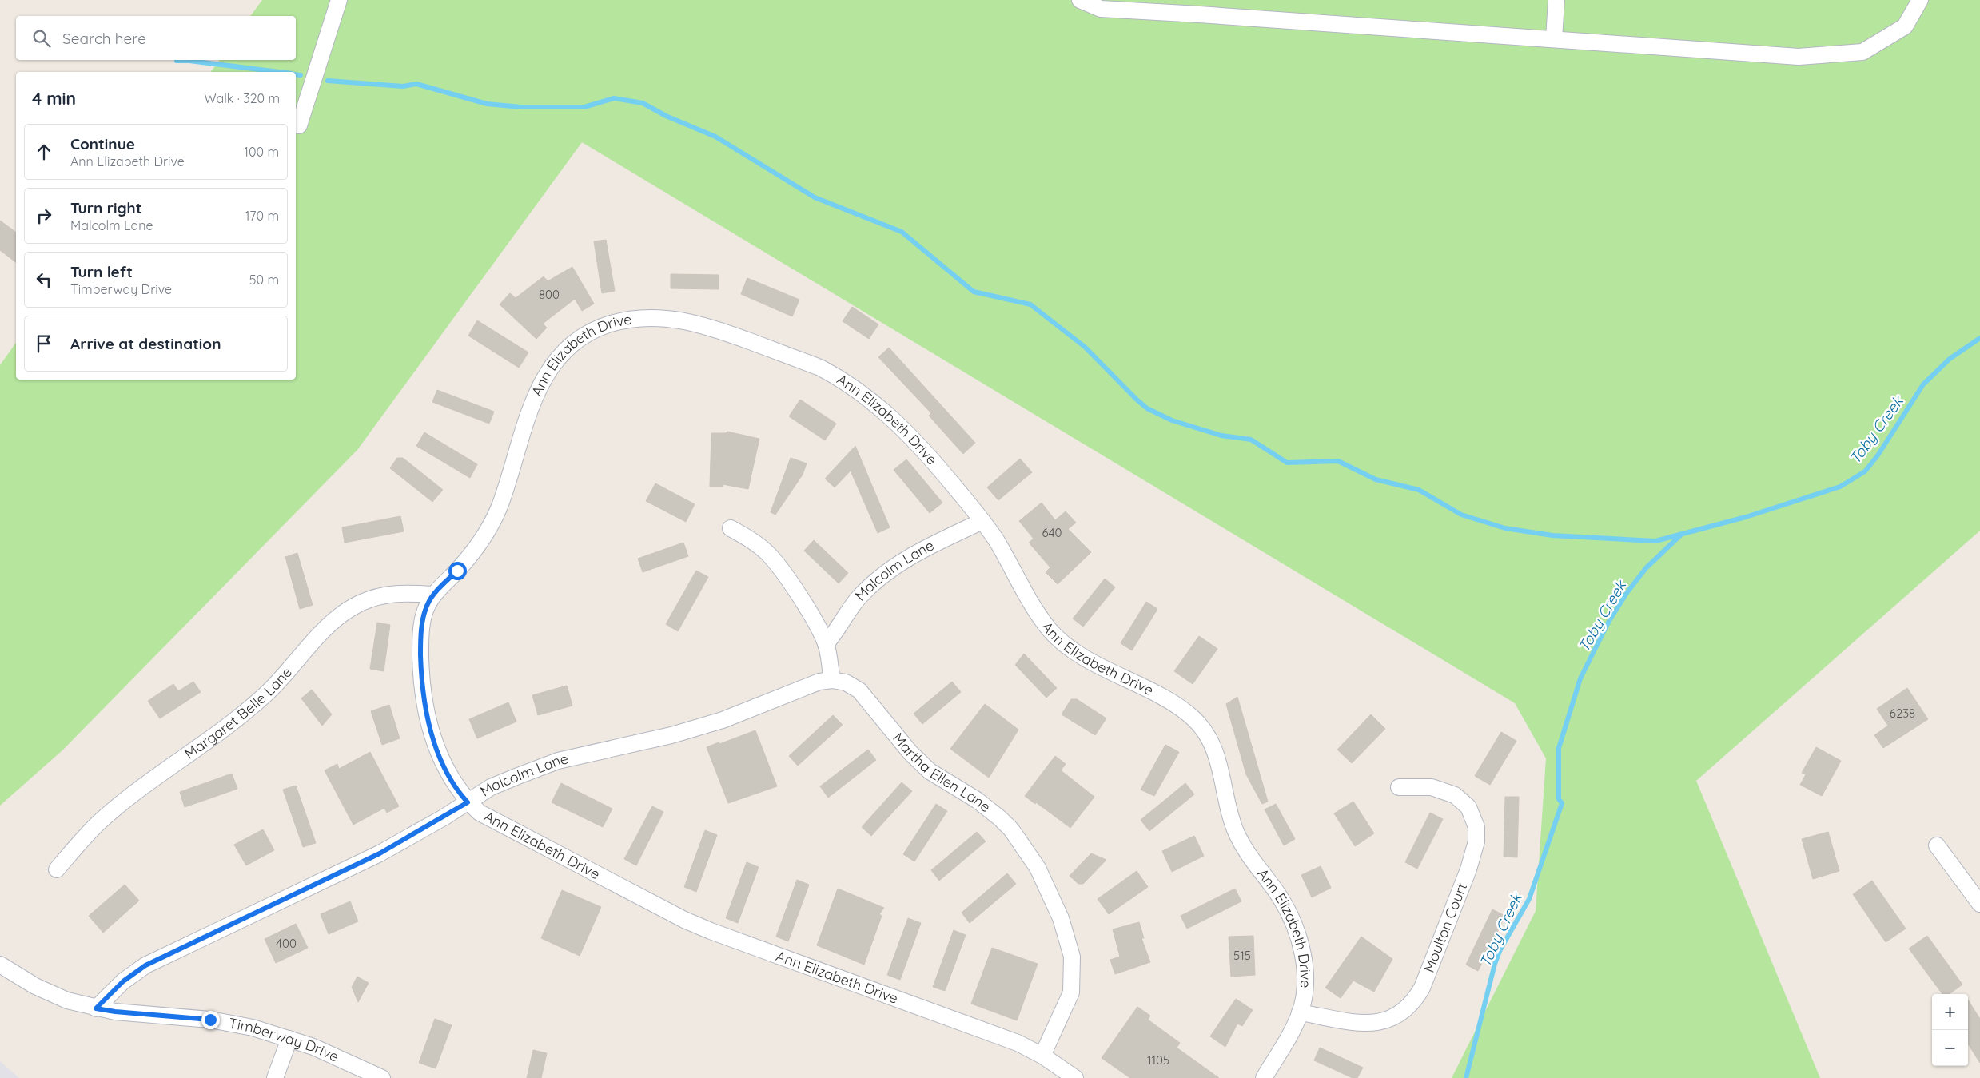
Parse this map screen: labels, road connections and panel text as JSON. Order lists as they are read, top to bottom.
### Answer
{
  "streets": {
    "street": [
      "Ann Elizabeth Drive",
      "Malcolm Lane",
      "Margaret Belle Lane",
      "Martha Ellen Lane",
      "Moulton Court",
      "Timberway Drive"
    ]
  },
  "crossings": [
    ["Ann Elizabeth Drive", "Malcolm Lane"],
    ["Ann Elizabeth Drive", "Margaret Belle Lane"],
    ["Ann Elizabeth Drive", "Martha Ellen Lane"],
    ["Ann Elizabeth Drive", "Moulton Court"],
    ["Malcolm Lane", "Martha Ellen Lane"],
    ["Malcolm Lane", "Timberway Drive"]
  ],
  "water": ["Toby Creek"],
  "house_numbers": [
    "800",
    "640",
    "6238",
    "400",
    "515",
    "1105"
  ],
  "page": {
    "search": "Search here",
    "heading": ["4 min", "Walk · 320 m"],
    "list": [
      ["Continue", "Ann Elizabeth Drive", "100 m"],
      ["Turn right", "Malcolm Lane", "170 m"],
      ["Turn left", "Timberway Drive", "50 m"],
      "Arrive at destination"
    ],
    "map_buttons": ["+", "−"]
  }
}
